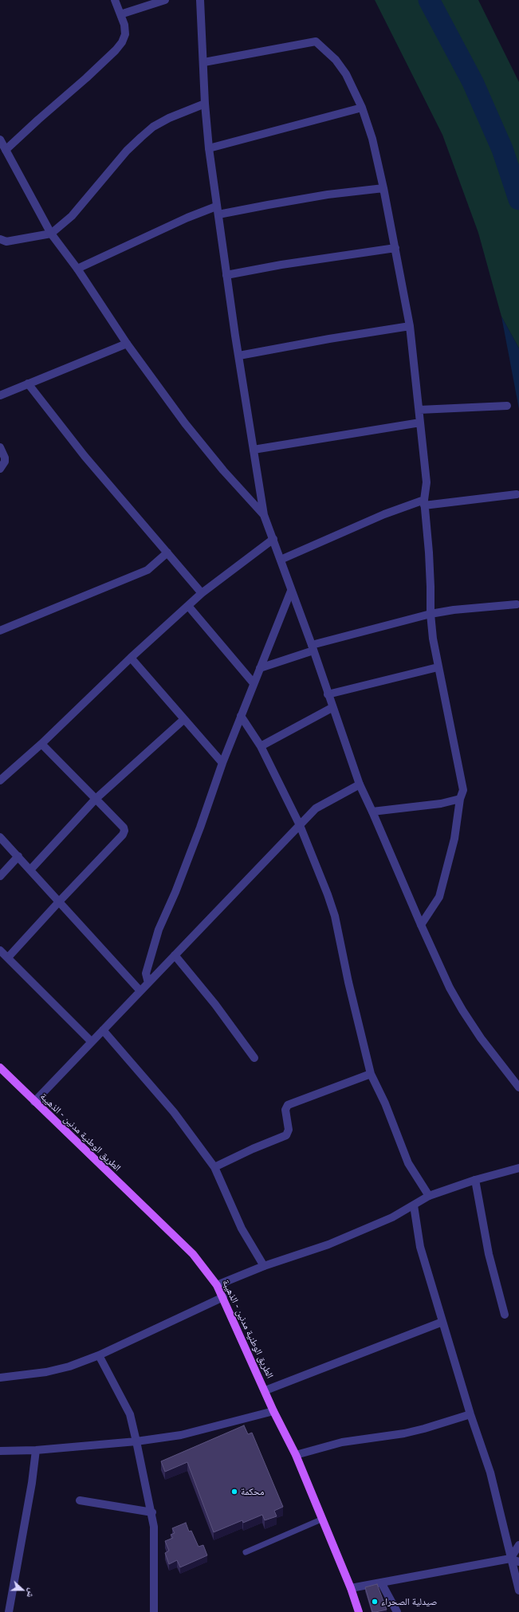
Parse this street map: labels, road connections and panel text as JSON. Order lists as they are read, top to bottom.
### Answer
{
  "streets": {
    "main road": ["الطريق الوطنية مدنين - الذهيبة"]
  },
  "places": ["محكمة", "صيدلية الصحراء"],
  "north": "right"
}
